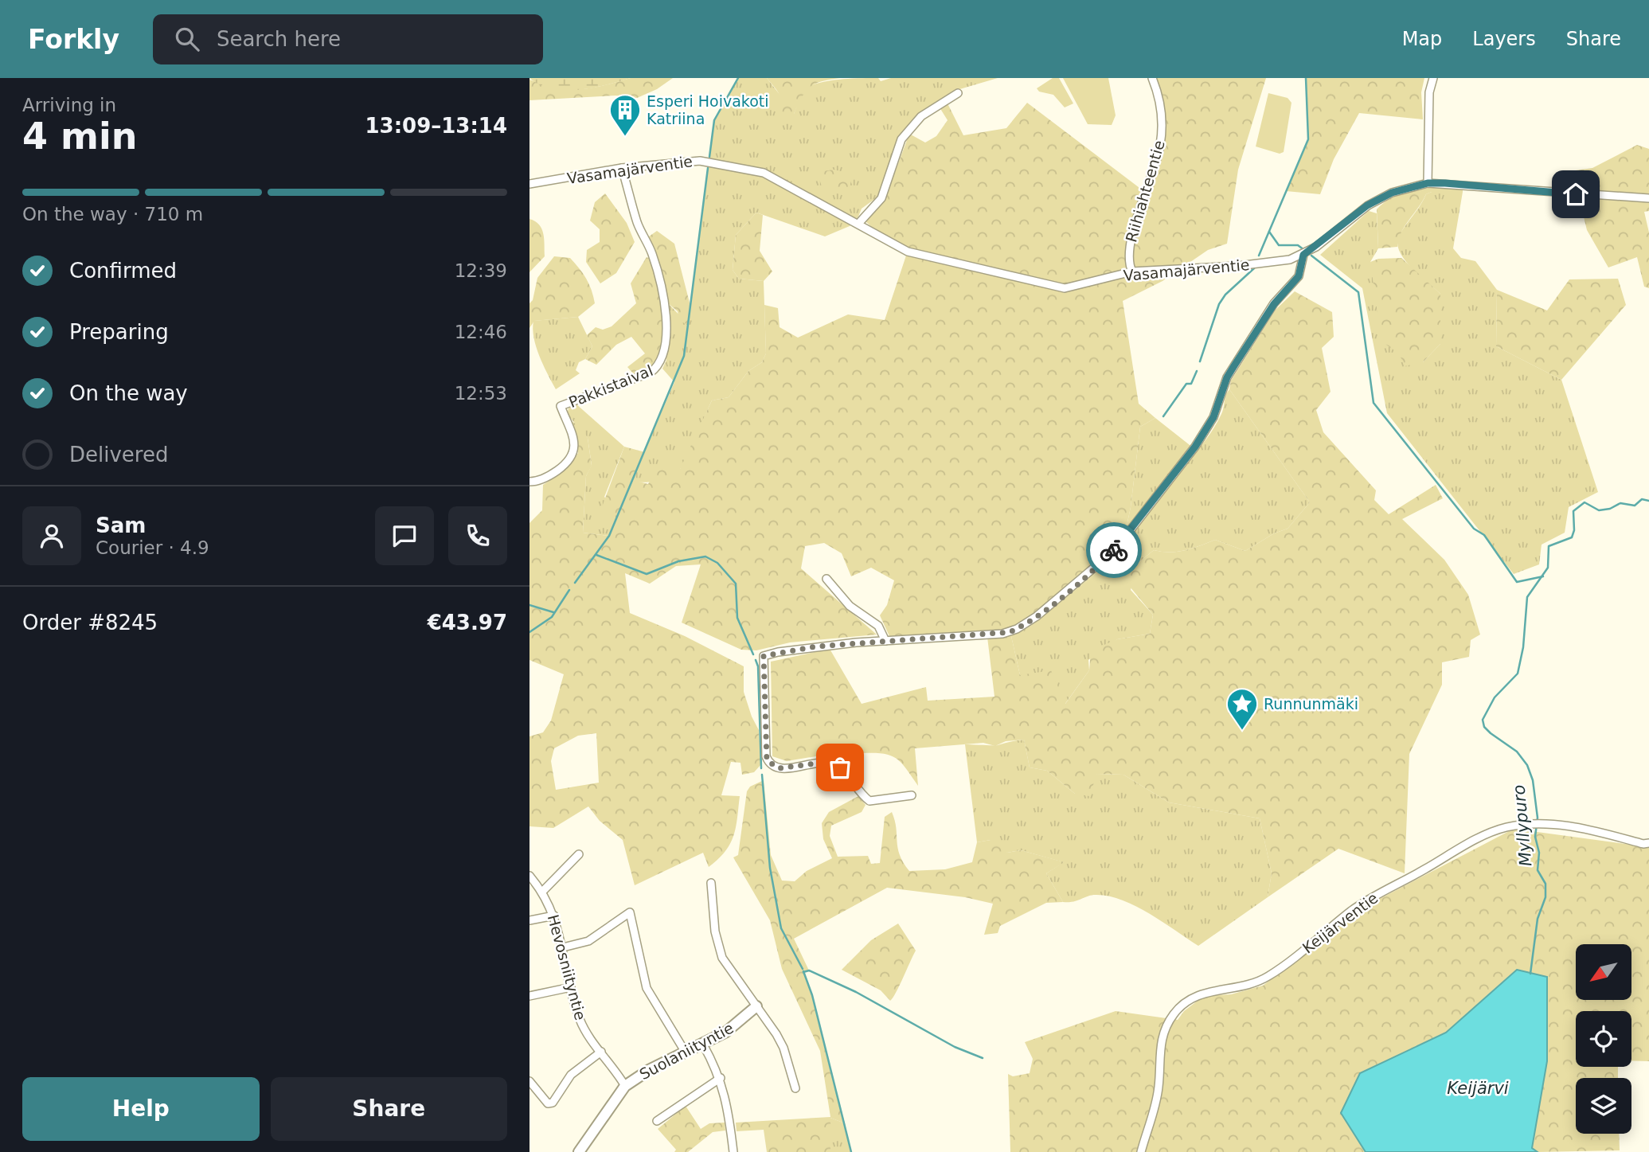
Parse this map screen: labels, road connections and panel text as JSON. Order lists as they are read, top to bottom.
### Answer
{
  "streets": {
    "street": [
      "Vasamajärventie",
      "Riihiahteentie",
      "Pakkistaival",
      "Keijärventie",
      "Hevosniityntie",
      "Suolaniityntie"
    ]
  },
  "crossings": [
    ["Vasamajärventie", "Riihiahteentie"],
    ["Vasamajärventie", "Pakkistaival"],
    ["Hevosniityntie", "Suolaniityntie"]
  ],
  "water": ["Myllypuro", "Keijärvi"],
  "places": {
    "building": ["Esperi Hoivakoti Katriina"],
    "place": ["Runnunmäki"]
  },
  "north": "bottom left",
  "page": {
    "header": "Forkly",
    "search": "Search here",
    "nav": ["Map", "Layers", "Share"],
    "heading": ["4 min", "Arriving in", "13:09–13:14"],
    "panel": [
      "Sam",
      "Courier · 4.9",
      "Order #8245",
      "€43.97"
    ],
    "bar": "On the way · 710 m",
    "list": [
      ["Confirmed", "12:39"],
      ["Preparing", "12:46"],
      ["On the way", "12:53"],
      "Delivered"
    ],
    "buttons": ["Help", "Share"]
  }
}
